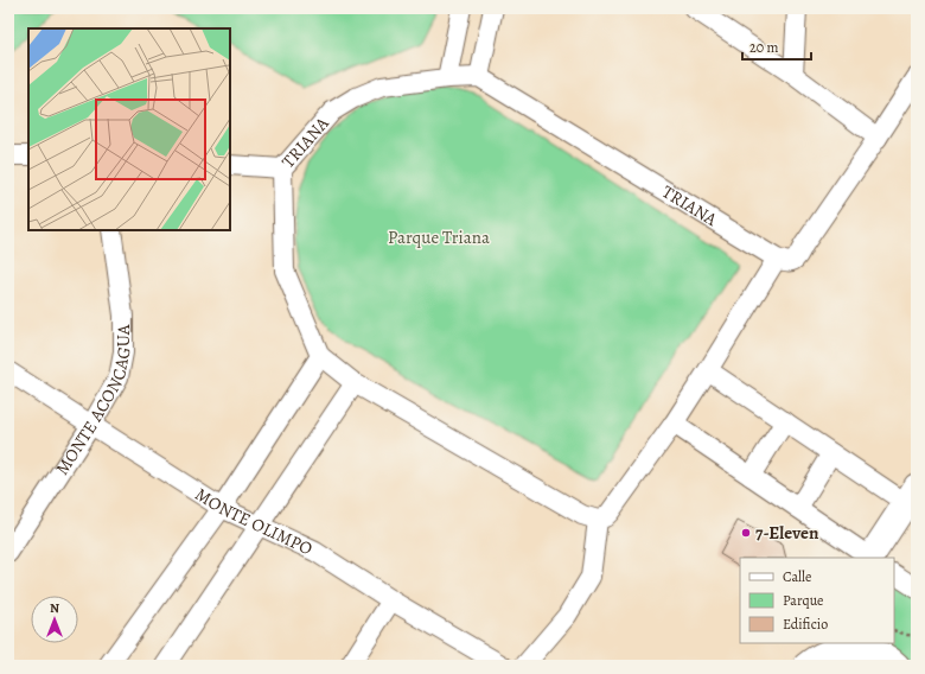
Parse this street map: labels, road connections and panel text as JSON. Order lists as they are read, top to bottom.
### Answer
{
  "streets": {
    "street": ["TRIANA", "MONTE ACONCAGUA", "MONTE OLIMPO"]
  },
  "crossings": [
    ["MONTE ACONCAGUA", "MONTE OLIMPO"]
  ],
  "parks": ["Parque Triana"],
  "places": ["7-Eleven"],
  "legend": ["Calle", "Parque", "Edificio"],
  "scale_bar": "20 m",
  "north": "top"
}
